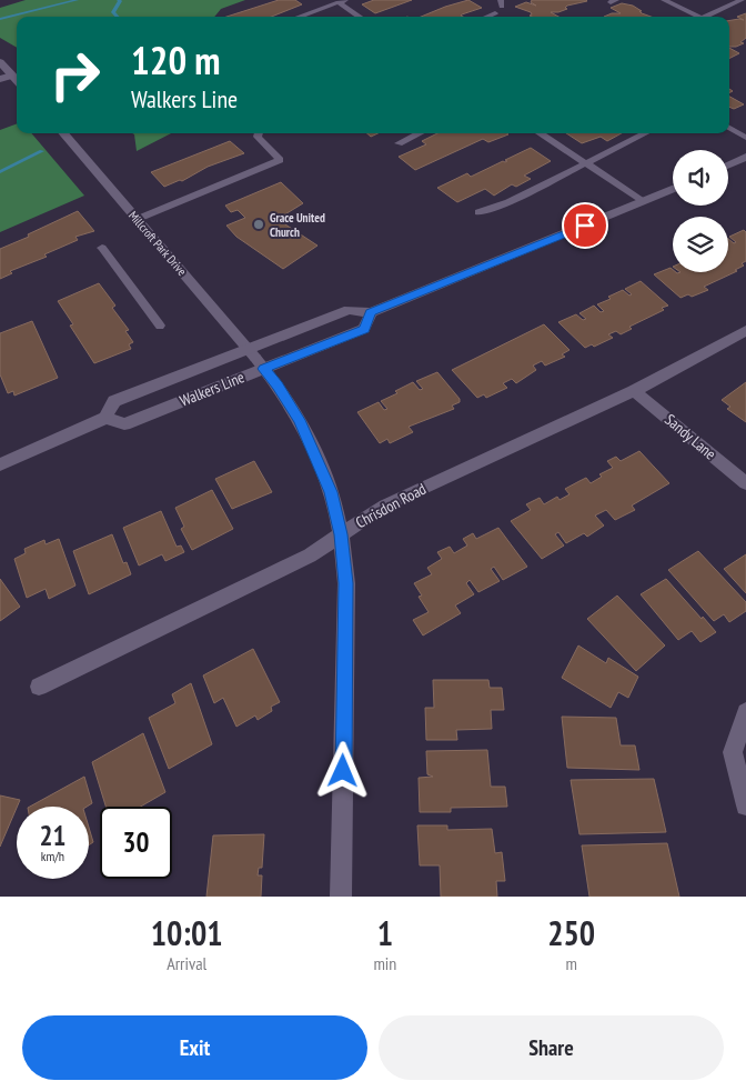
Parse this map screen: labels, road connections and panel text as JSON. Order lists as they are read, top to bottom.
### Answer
{
  "streets": {
    "street": [
      "Millcroft Park Drive",
      "Walkers Line",
      "Sandy Lane",
      "Chrisdon Road"
    ]
  },
  "crossings": [
    ["Millcroft Park Drive", "Walkers Line"],
    ["Millcroft Park Drive", "Chrisdon Road"],
    ["Sandy Lane", "Chrisdon Road"]
  ],
  "places": ["Grace United Church"],
  "page": {
    "turn": ["120 m", "Walkers Line"],
    "speed": "21 km/h",
    "limit": "30",
    "eta": [
      "10:01",
      "Arrival",
      "1",
      "min",
      "250",
      "m"
    ],
    "buttons": ["Exit", "Share"]
  }
}
